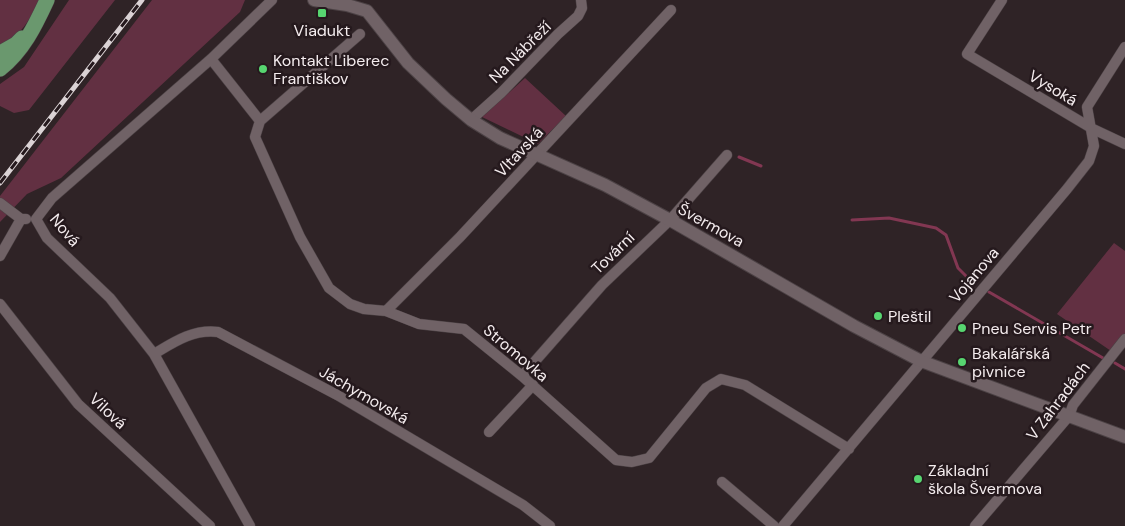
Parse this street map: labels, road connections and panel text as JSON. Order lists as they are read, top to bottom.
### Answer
{
  "streets": {
    "street": [
      "Na Nábřeží",
      "Vysoká",
      "Vltavská",
      "Švermova",
      "Nová",
      "Tovární",
      "Vojanova",
      "Stromovka",
      "Jáchymovská",
      "V Zahradách",
      "Vilová"
    ]
  },
  "crossings": [
    ["Na Nábřeží", "Švermova"],
    ["Vysoká", "Vojanova"],
    ["Vltavská", "Švermova"],
    ["Vltavská", "Stromovka"],
    ["Švermova", "Tovární"],
    ["Švermova", "Vojanova"],
    ["Švermova", "V Zahradách"],
    ["Nová", "Jáchymovská"],
    ["Tovární", "Stromovka"],
    ["Vojanova", "Stromovka"]
  ],
  "places": {
    "transit": ["Viadukt"],
    "other": [
      "Kontakt Liberec Františkov",
      "Pleštil",
      "Pneu Servis Petr",
      "Bakalářská pivnice",
      "Základní škola Švermova"
    ]
  }
}
